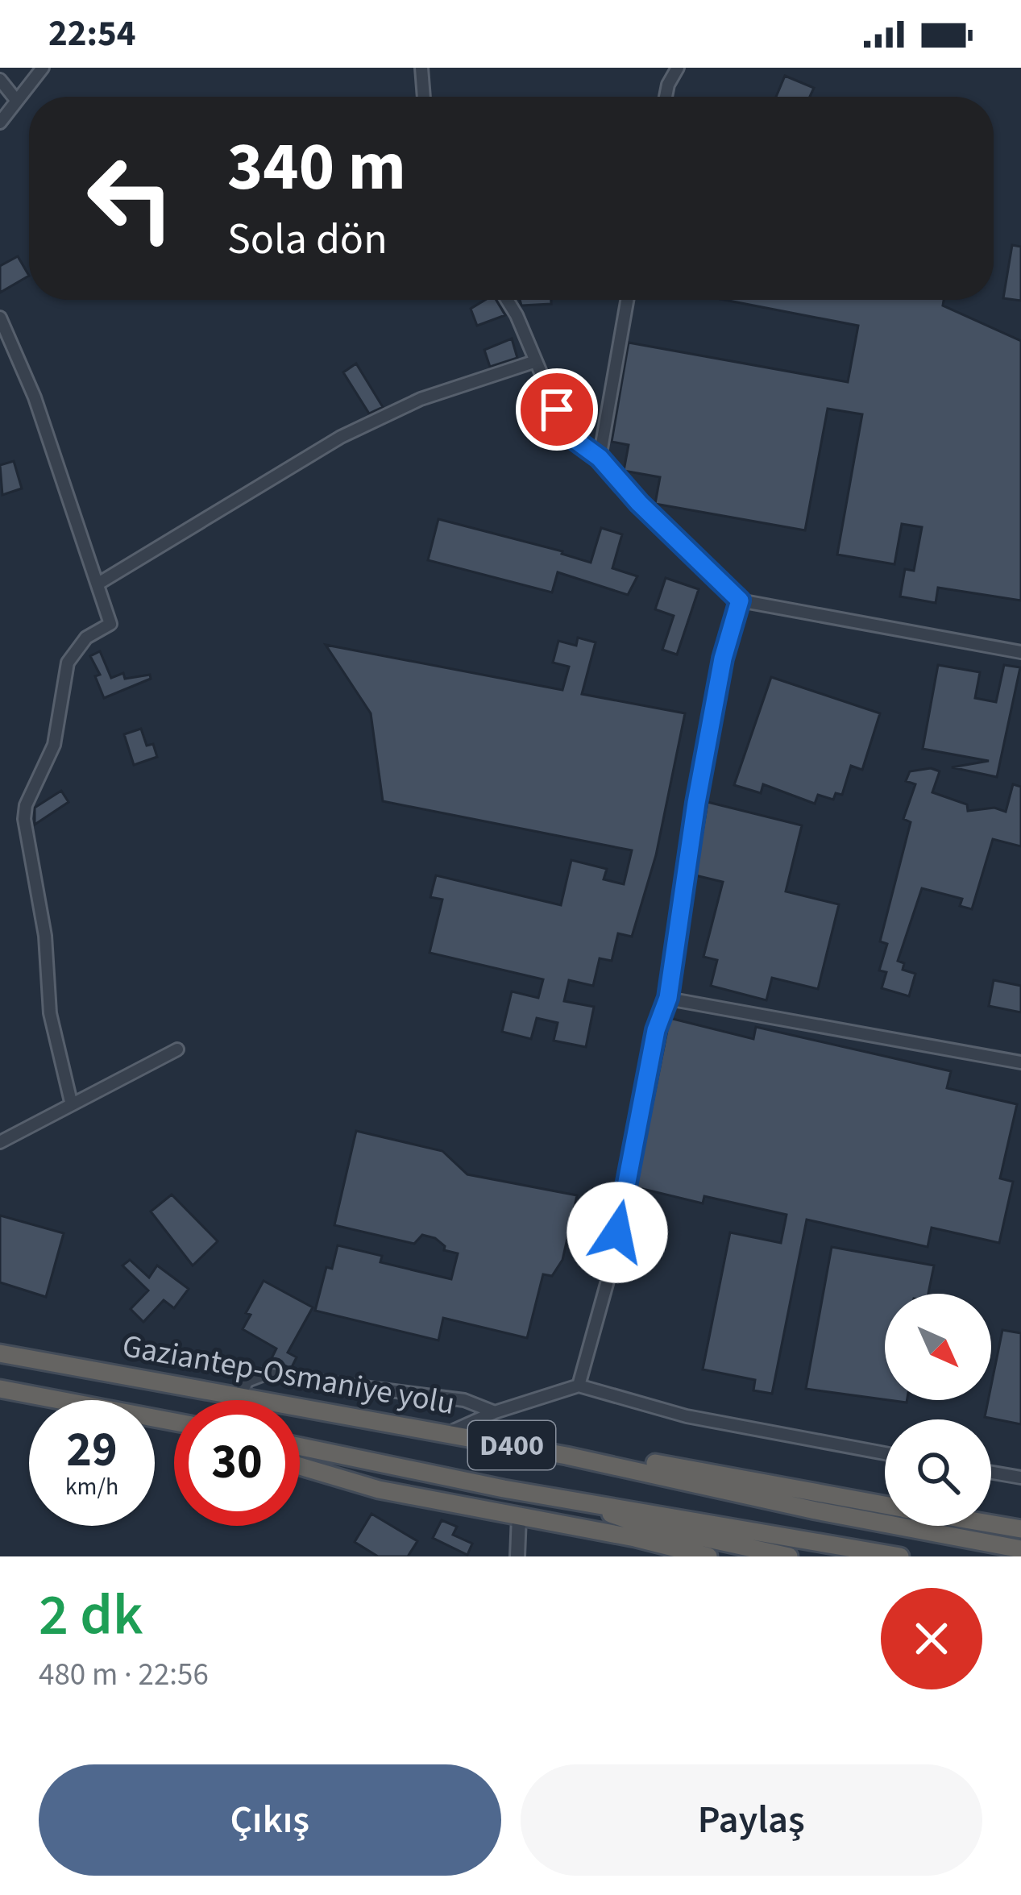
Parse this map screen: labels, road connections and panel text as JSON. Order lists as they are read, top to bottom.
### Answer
{
  "streets": {
    "highway": ["Gaziantep-Osmaniye yolu", "D400"]
  },
  "crossings": [
    ["Gaziantep-Osmaniye yolu", "D400"]
  ],
  "north": "bottom right",
  "page": {
    "status": "22:54",
    "turn": ["340 m", "Sola dön"],
    "speed": "29 km/h",
    "limit": "30",
    "heading": ["2 dk", "480 m · 22:56"],
    "buttons": ["Çıkış", "Paylaş"]
  }
}
